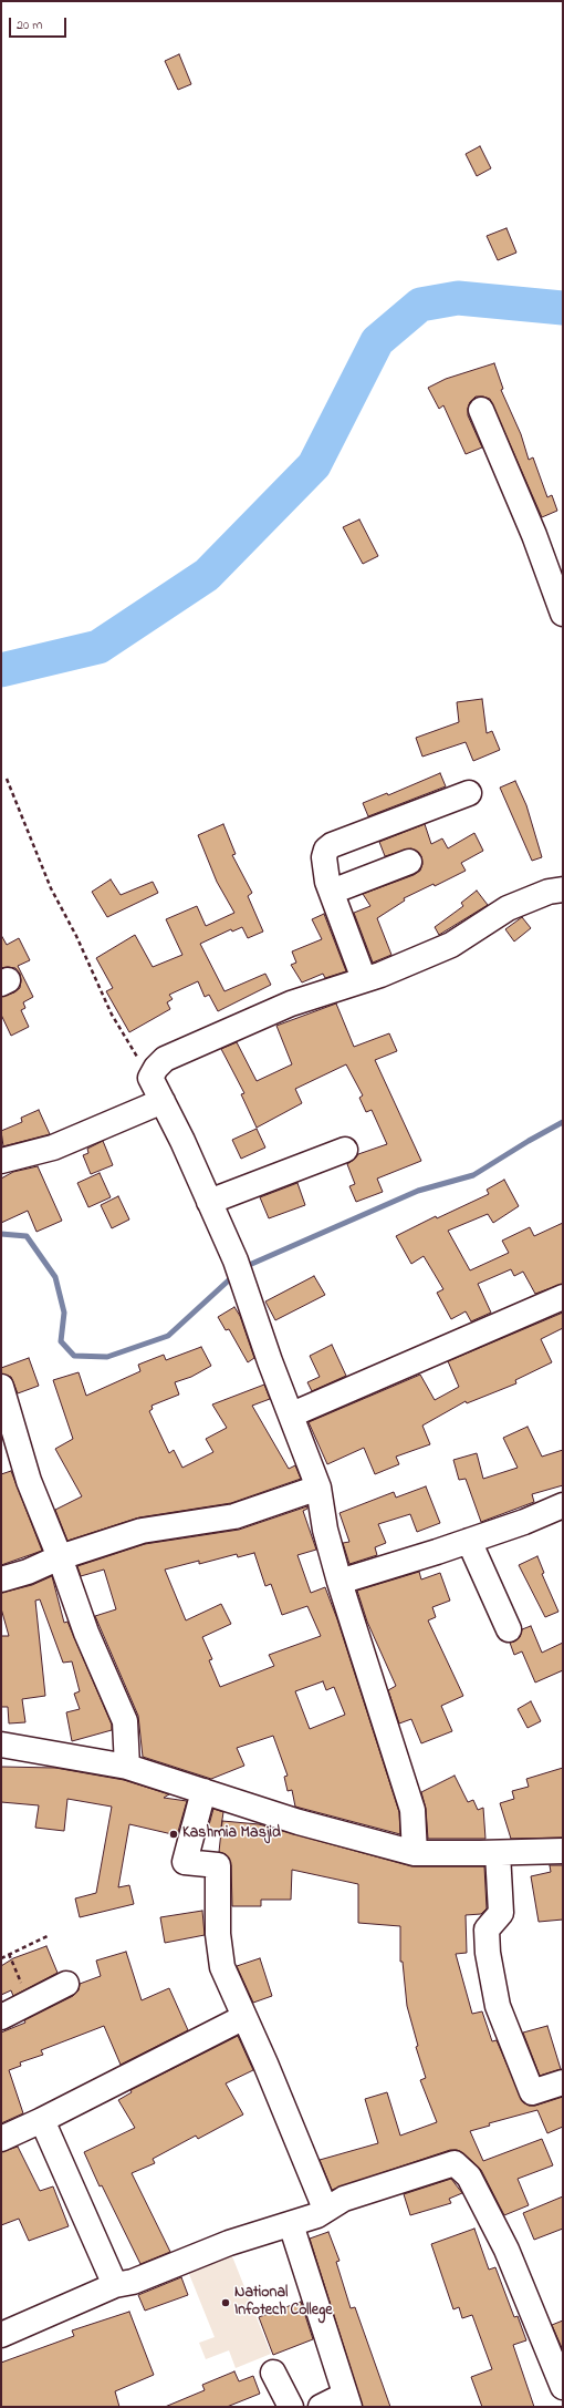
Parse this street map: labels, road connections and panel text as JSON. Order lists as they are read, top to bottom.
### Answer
{
  "places": ["Kashmia Masjid", "National Infotech College"],
  "scale_bar": "20 m"
}
